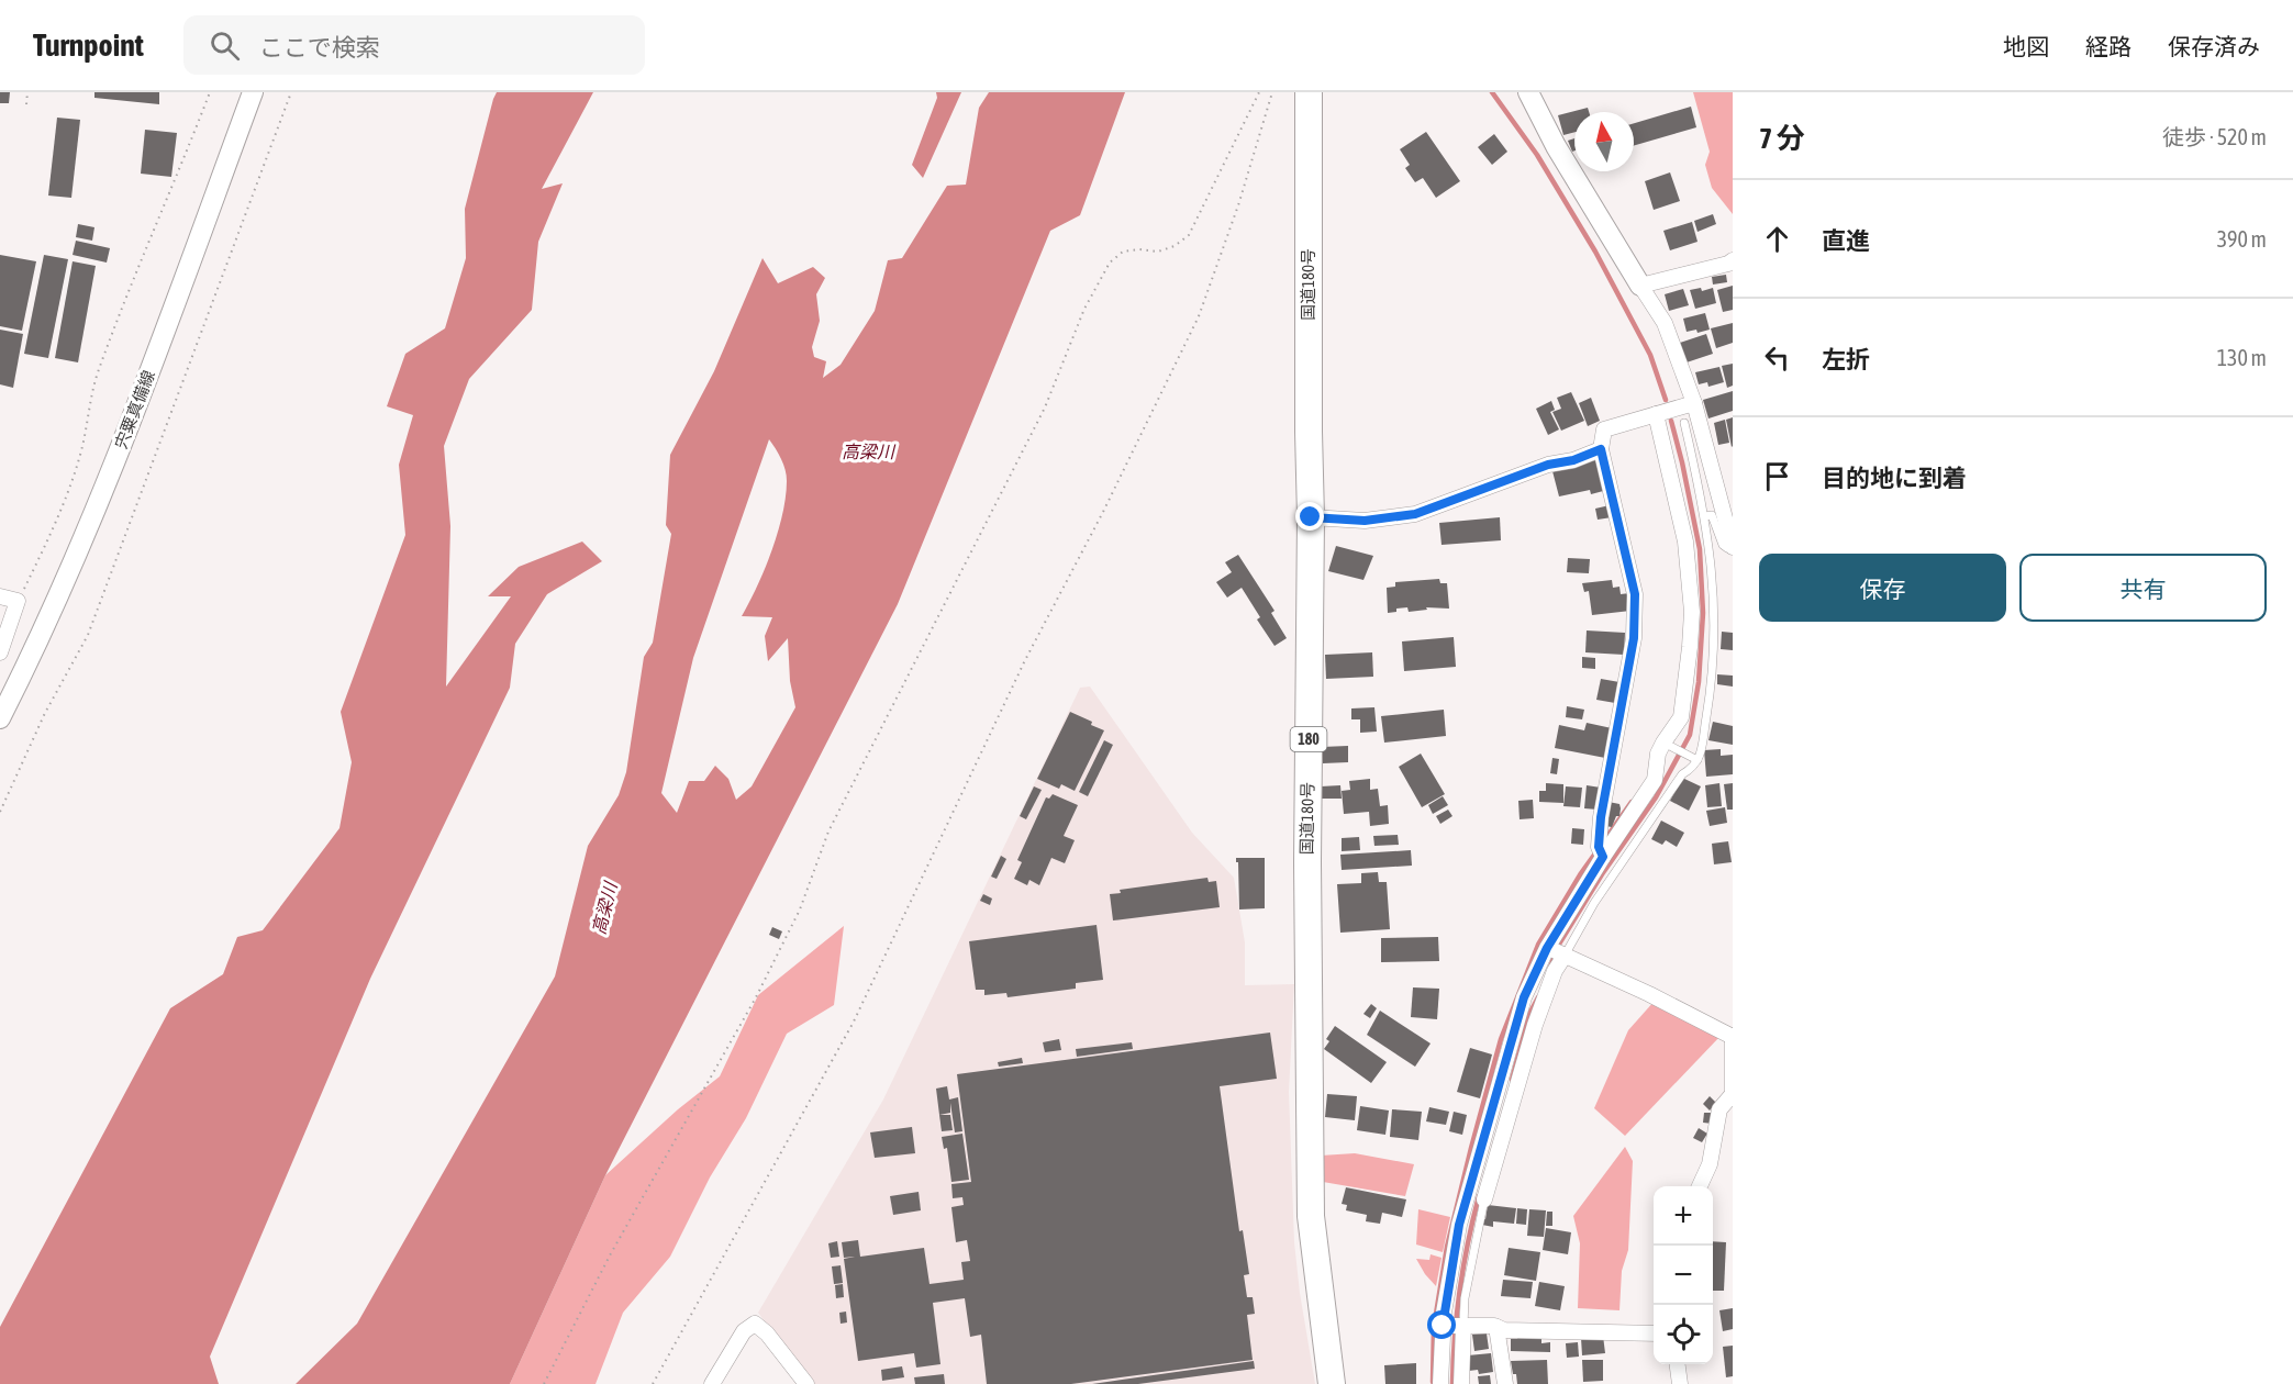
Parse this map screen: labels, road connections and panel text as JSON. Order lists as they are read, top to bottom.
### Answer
{
  "streets": {
    "highway": ["国道180号", "180"],
    "main road": ["宍粟真備線"]
  },
  "water": ["高梁川"],
  "north": "top",
  "page": {
    "header": "Turnpoint",
    "search": "ここで検索",
    "nav": ["地図", "経路", "保存済み"],
    "heading": ["7 分", "徒歩 · 520 m"],
    "list": [
      ["直進", "390 m"],
      ["左折", "130 m"],
      "目的地に到着"
    ],
    "buttons": ["保存", "共有"],
    "map_buttons": ["+", "−"]
  }
}
